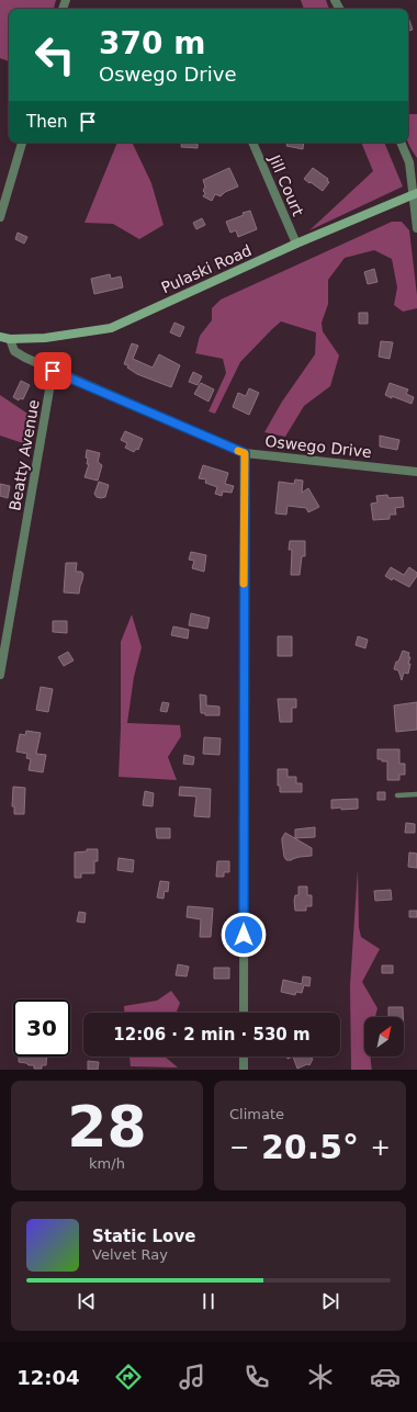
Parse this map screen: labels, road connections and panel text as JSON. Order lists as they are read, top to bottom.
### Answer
{
  "streets": {
    "main road": ["Pulaski Road"],
    "street": ["Jill Court", "Oswego Drive", "Beatty Avenue"]
  },
  "crossings": [
    ["Jill Court", "Pulaski Road"],
    ["Pulaski Road", "Oswego Drive"],
    ["Oswego Drive", "Beatty Avenue"]
  ],
  "north": "top right",
  "page": {
    "turn": ["370 m", "Oswego Drive"],
    "then": "Then",
    "limit": "30",
    "trip": "12:06 · 2 min · 530 m",
    "tile": [
      ["28", "km/h"],
      "Climate"
    ],
    "heat": ["−", "20.5°", "+"],
    "song": ["Static Love", "Velvet Ray"],
    "tabs": "12:04"
  }
}
